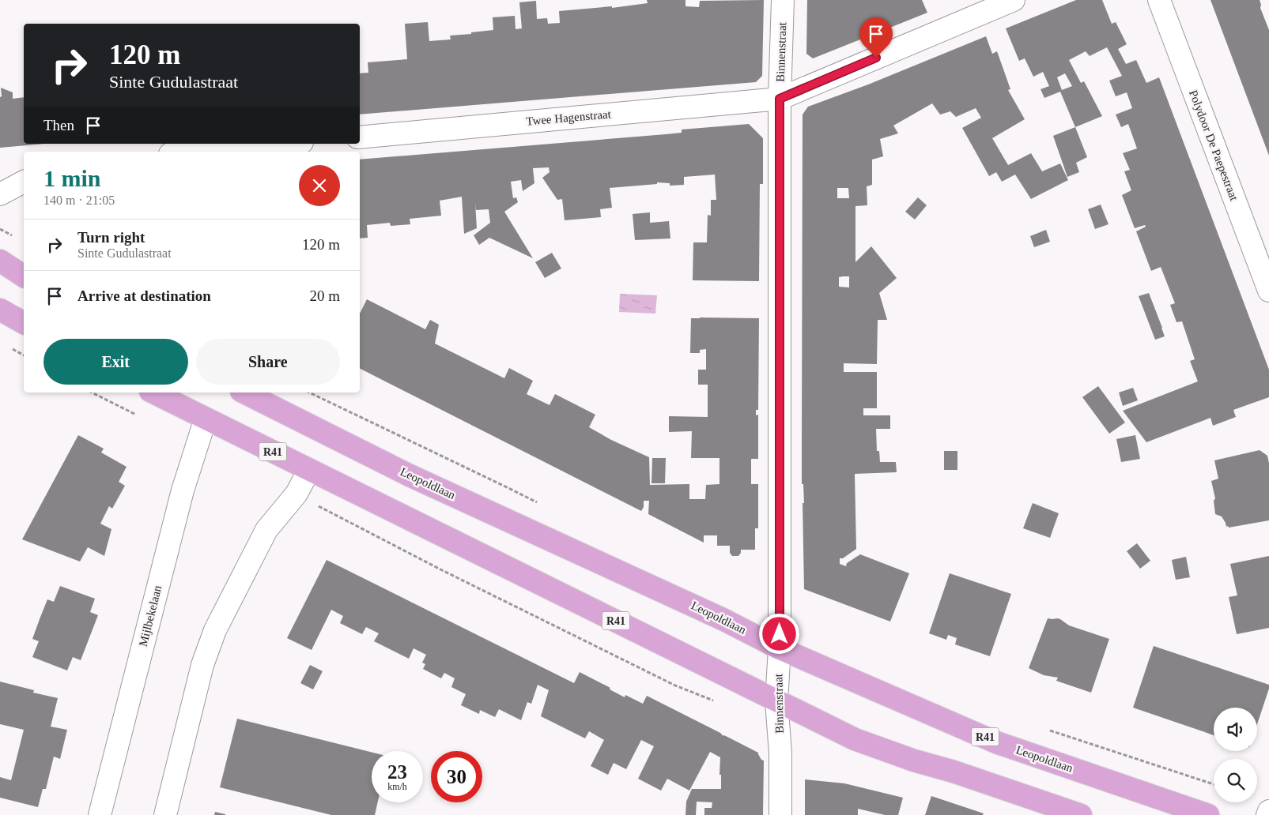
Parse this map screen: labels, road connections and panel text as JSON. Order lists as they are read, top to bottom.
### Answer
{
  "streets": {
    "main road": ["R41", "Leopoldlaan"],
    "street": [
      "Binnenstraat",
      "Twee Hagenstraat",
      "Polydoor De Paepestraat",
      "Mijlbekelaan"
    ]
  },
  "crossings": [
    ["Binnenstraat", "Twee Hagenstraat"],
    ["Binnenstraat", "R41"],
    ["Binnenstraat", "Leopoldlaan"],
    ["R41", "Mijlbekelaan"]
  ],
  "page": {
    "turn": ["120 m", "Sinte Gudulastraat"],
    "then": "Then",
    "heading": ["1 min", "140 m · 21:05"],
    "list": [
      {
        "name": "Turn right",
        "note": "Sinte Gudulastraat",
        "value": "120 m"
      },
      {
        "name": "Arrive at destination",
        "value": "20 m"
      }
    ],
    "buttons": ["Exit", "Share"],
    "speed": "23 km/h",
    "limit": "30"
  }
}
